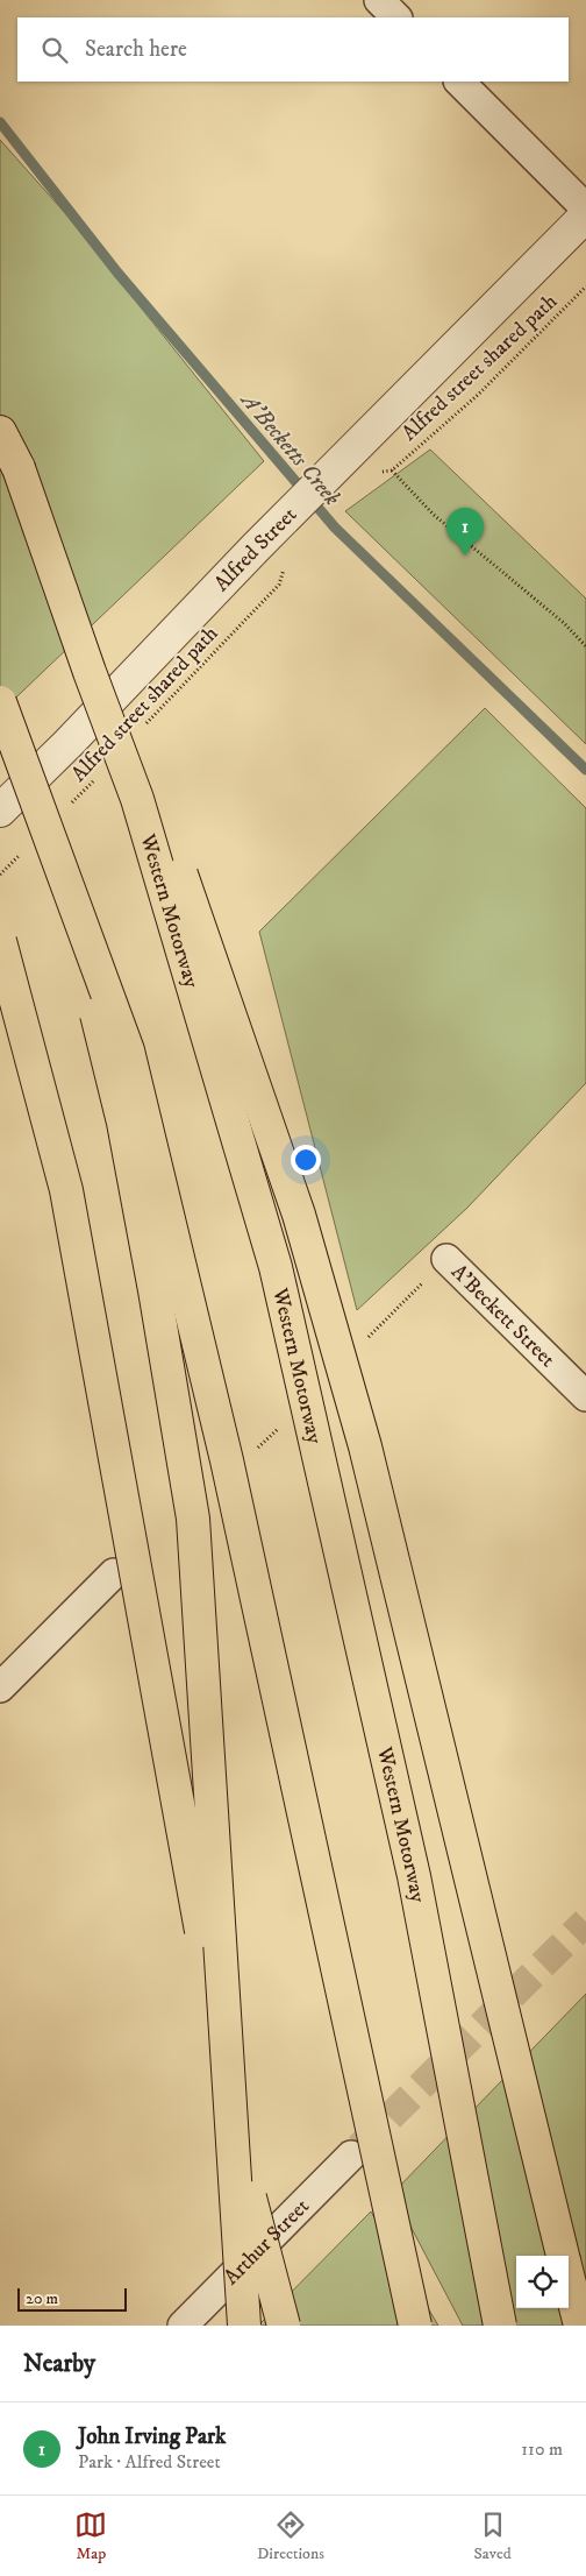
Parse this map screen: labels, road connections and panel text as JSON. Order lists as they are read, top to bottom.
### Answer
{
  "streets": {
    "highway": ["Western Motorway"],
    "street": ["Alfred Street", "A'Beckett Street", "Arthur Street"],
    "path": ["Alfred street shared path"]
  },
  "water": ["A'Becketts Creek"],
  "scale_bar": "20 m",
  "page": {
    "search": "Search here",
    "pins": "1",
    "scale": "20 m",
    "heading": "Nearby",
    "list": [
      {
        "mark": "1",
        "name": "John Irving Park",
        "note": "Park · Alfred Street",
        "value": "110 m"
      }
    ],
    "nav": ["Map", "Directions", "Saved"]
  }
}
